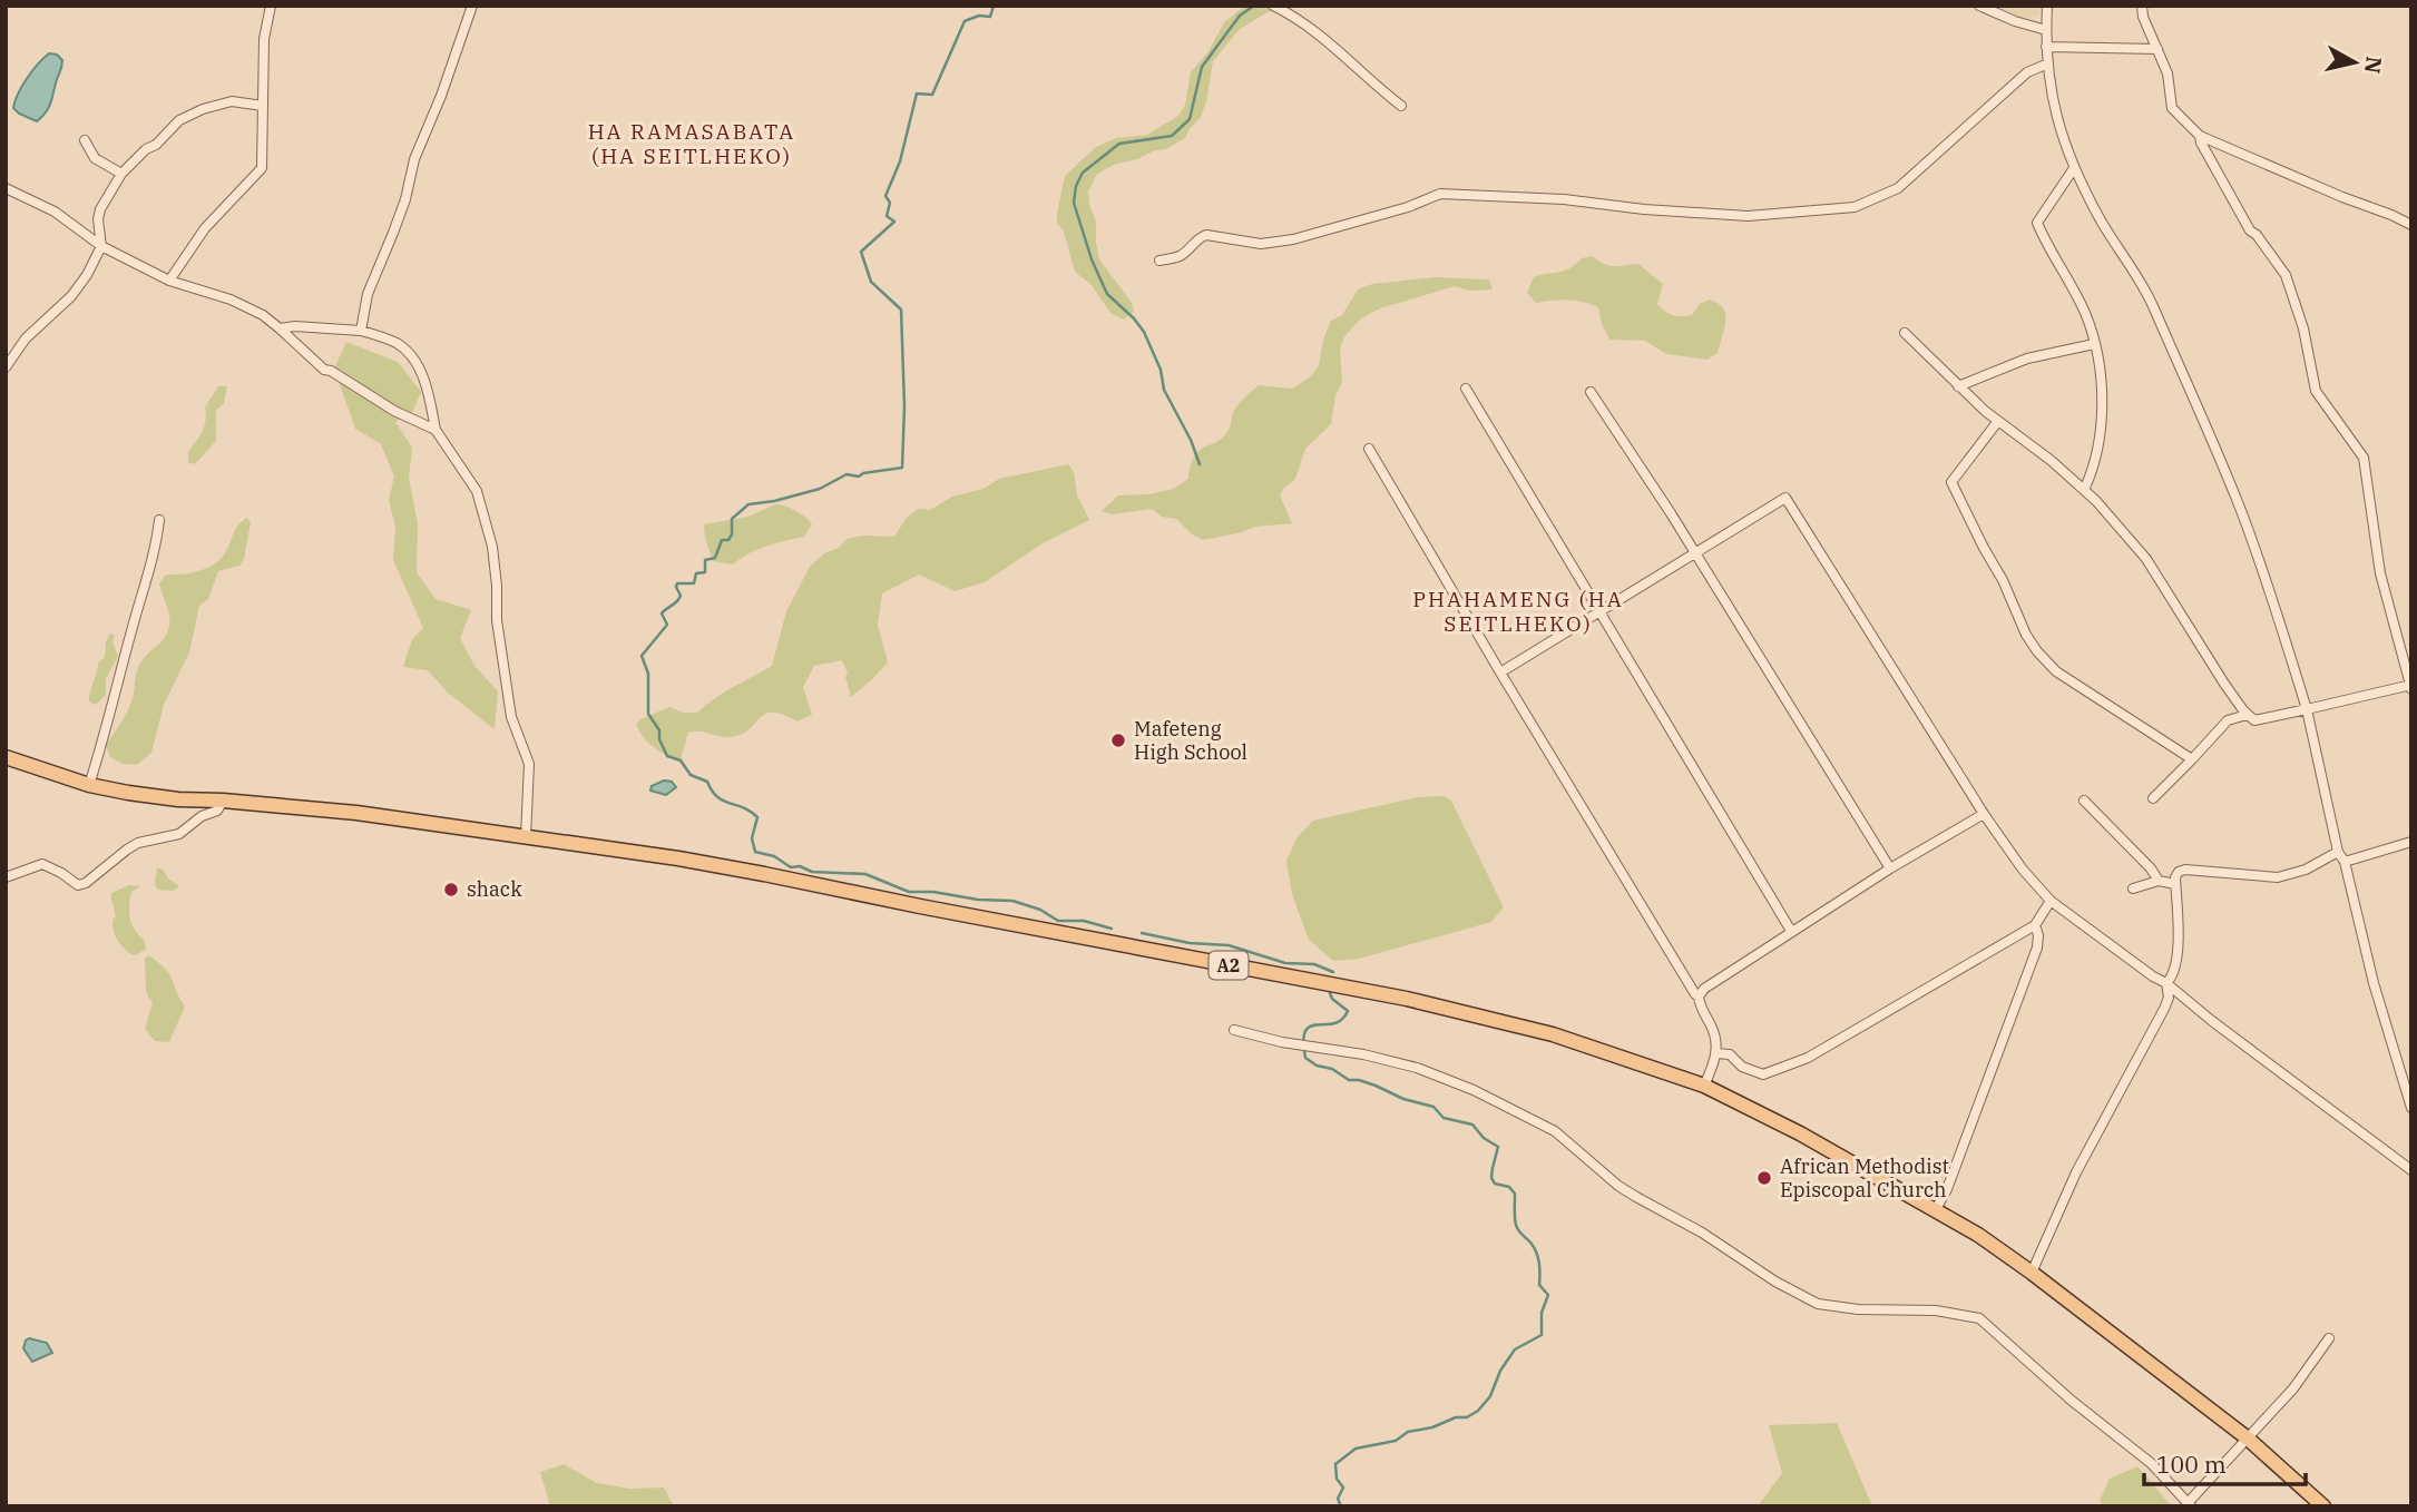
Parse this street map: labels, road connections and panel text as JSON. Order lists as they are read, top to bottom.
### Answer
{
  "streets": {
    "main road": ["A2"]
  },
  "districts": ["HA RAMASABATA (HA SEITLHEKO)", "PHAHAMENG (HA SEITLHEKO)"],
  "places": ["Mafeteng High School", "shack", "African Methodist Episcopal Church"],
  "scale_bar": "100 m",
  "north": "right"
}
